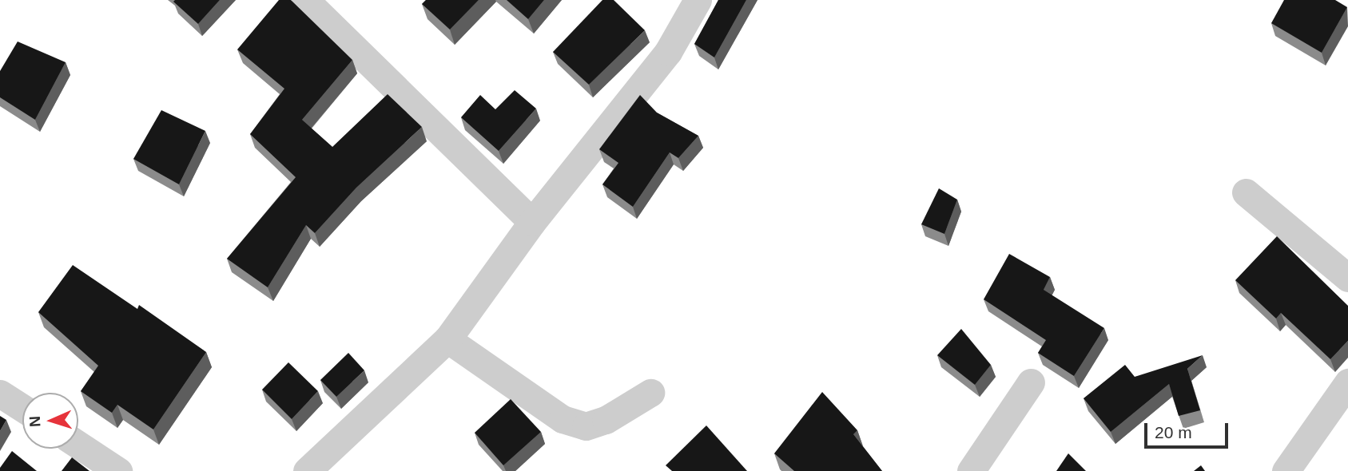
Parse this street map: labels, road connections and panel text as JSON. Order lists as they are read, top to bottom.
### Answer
{
  "scale_bar": "20 m",
  "north": "left"
}
